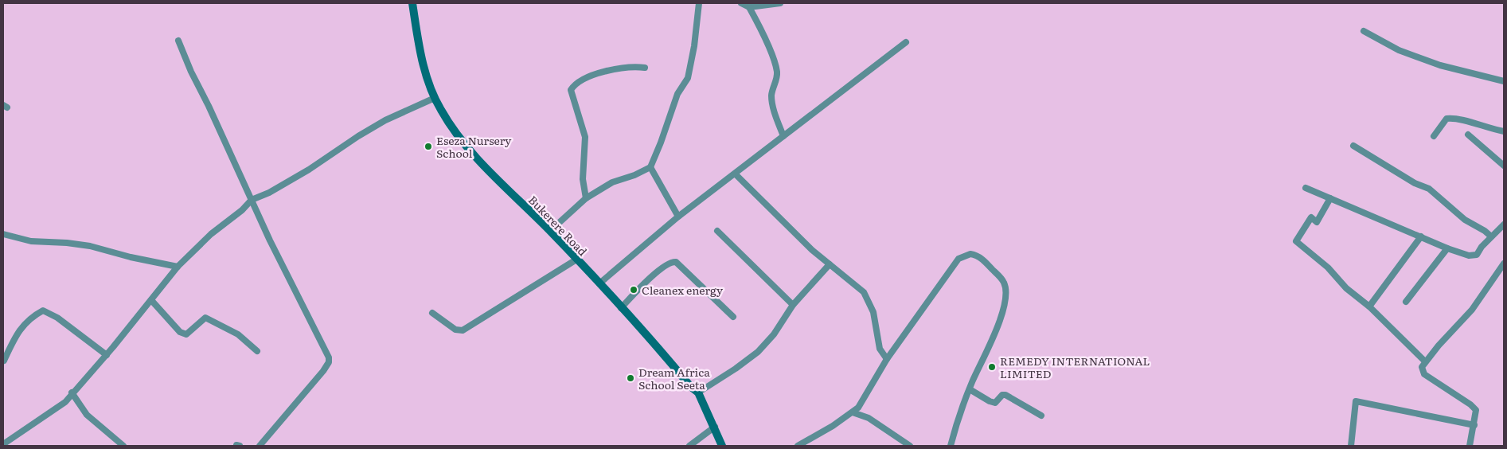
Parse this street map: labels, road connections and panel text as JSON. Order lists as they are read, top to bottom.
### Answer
{
  "streets": {
    "main road": ["Bukerere Road"]
  },
  "places": [
    "Eseza Nursery School",
    "Cleanex energy",
    "REMEDY INTERNATIONAL LIMITED",
    "Dream Africa School Seeta"
  ]
}
